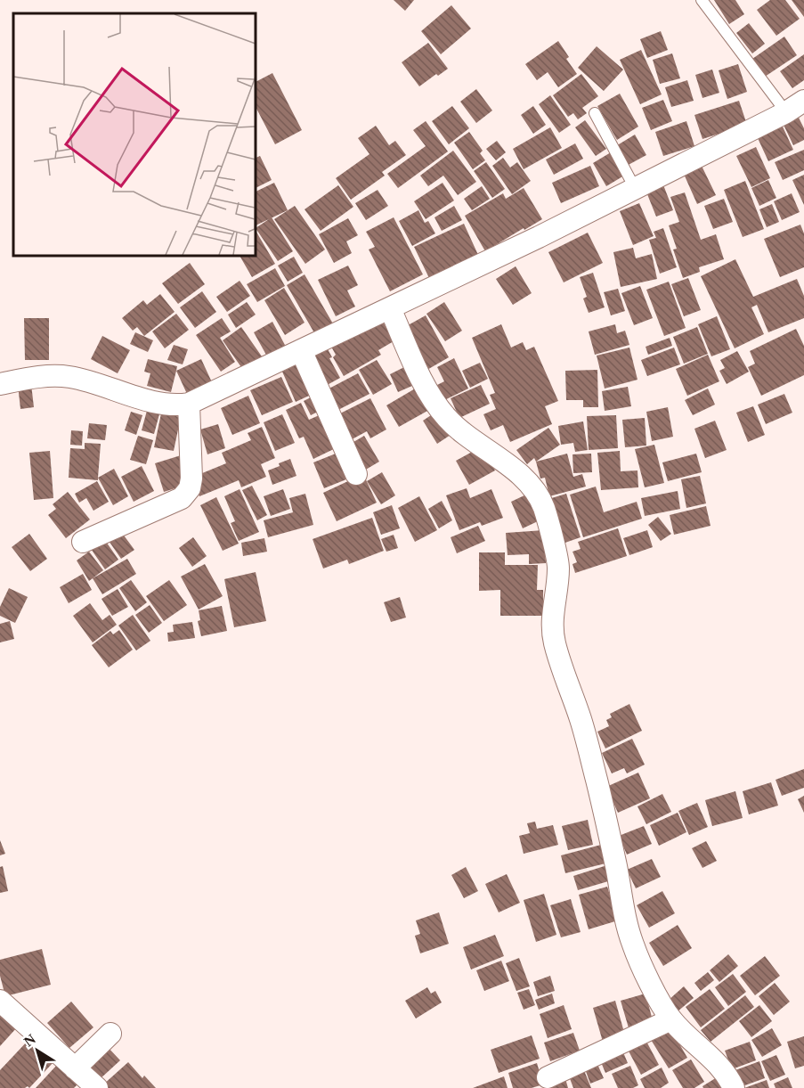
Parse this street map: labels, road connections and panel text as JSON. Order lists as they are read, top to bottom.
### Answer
{
  "north": "top left"
}
